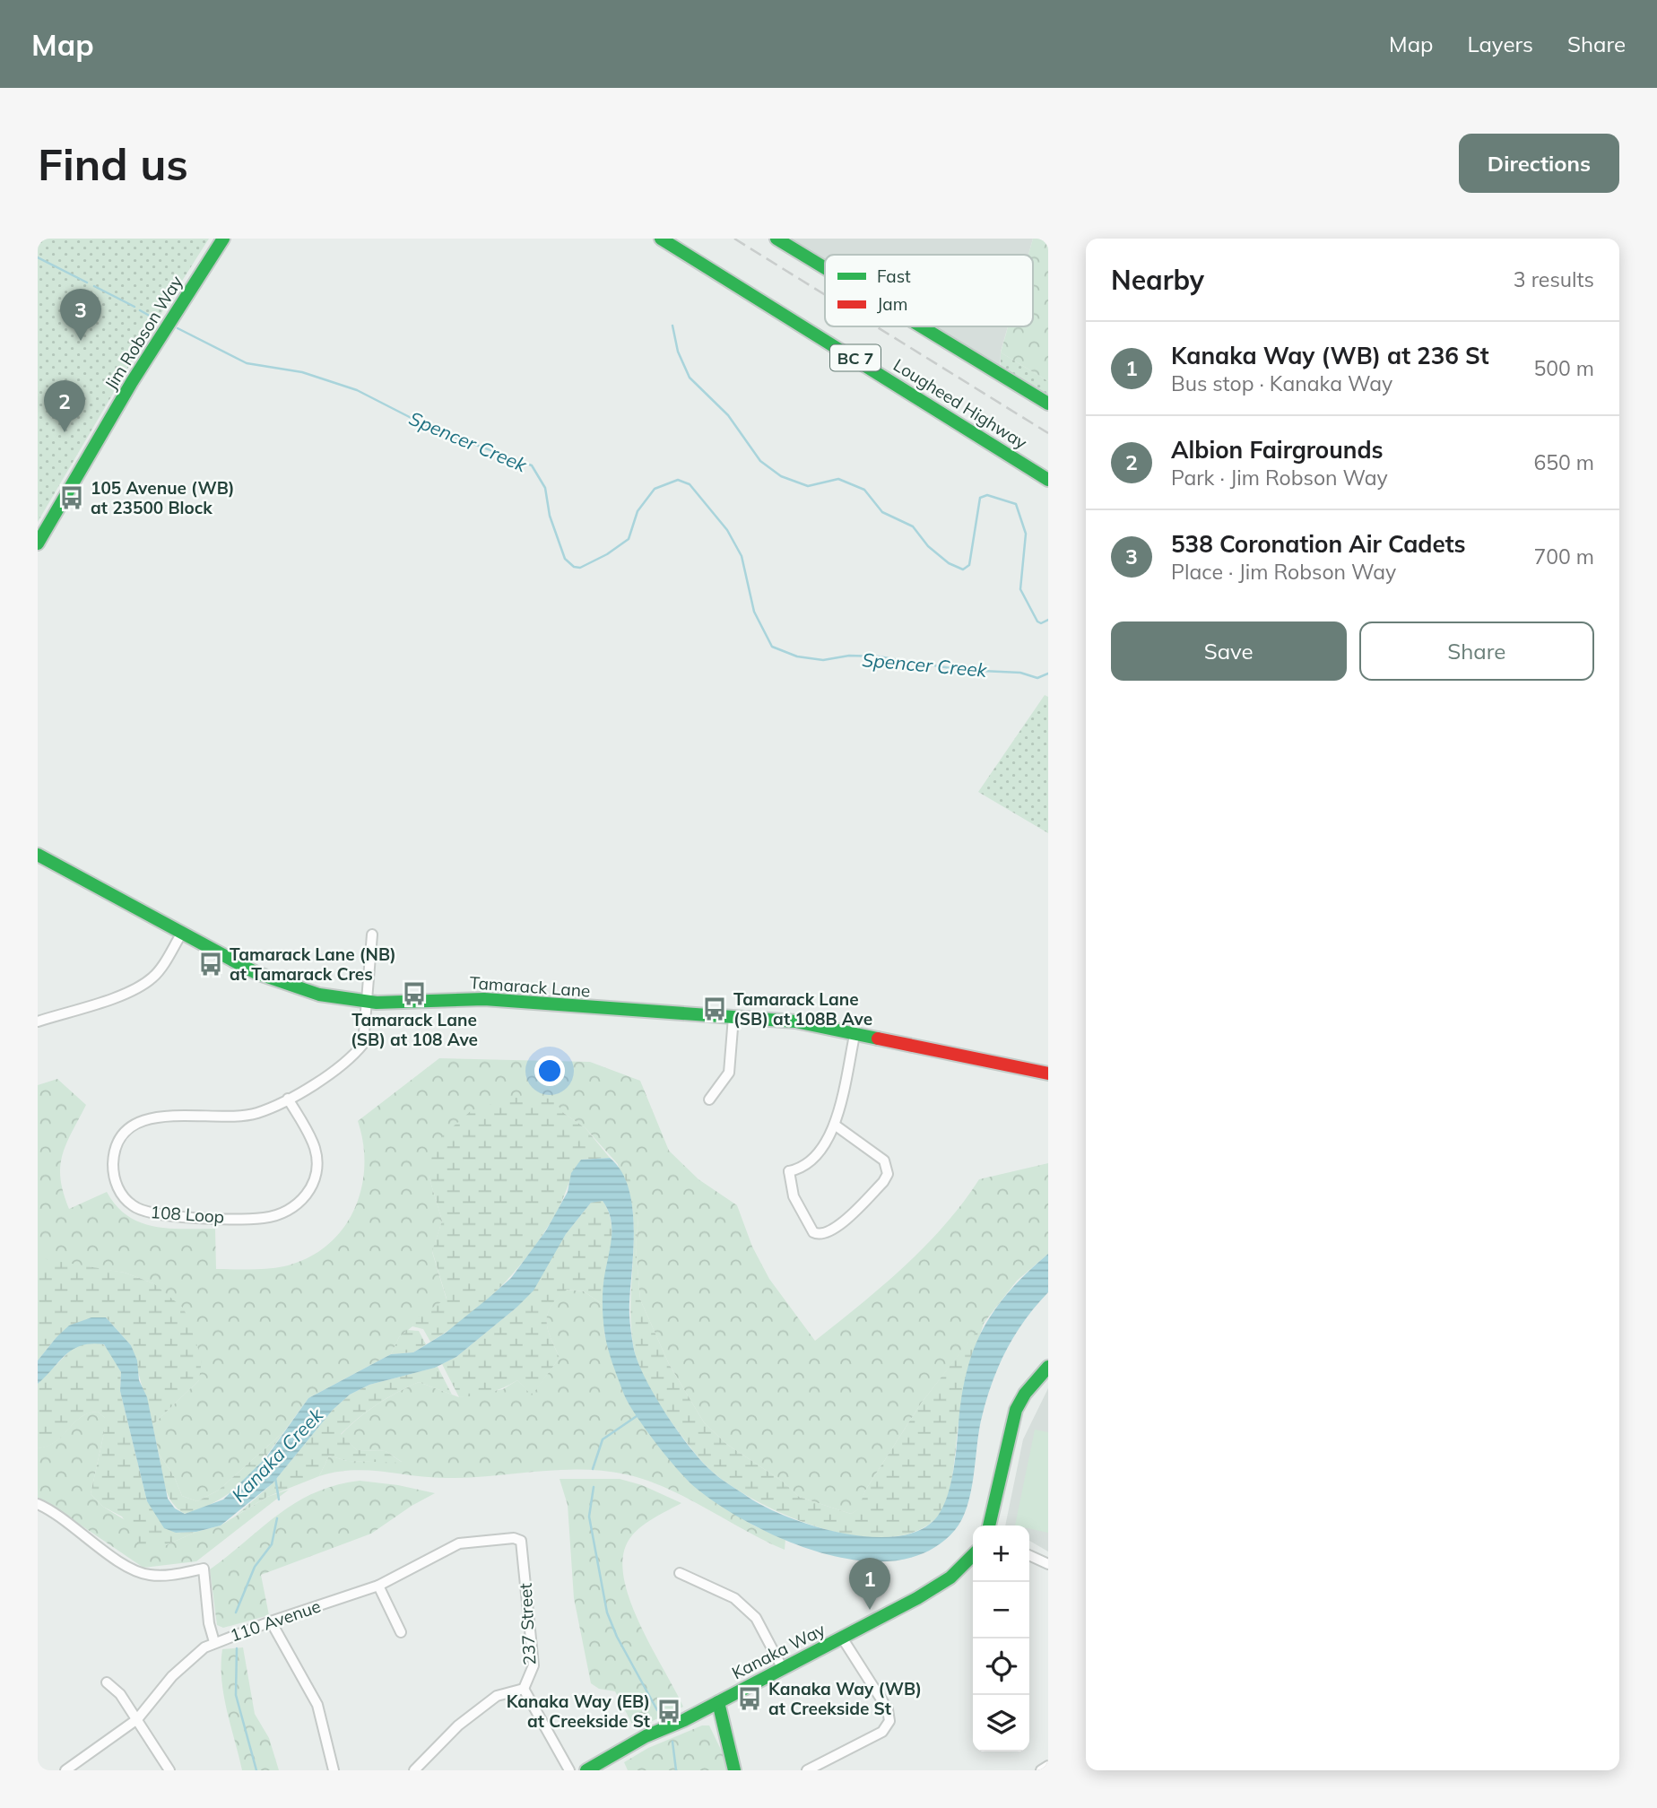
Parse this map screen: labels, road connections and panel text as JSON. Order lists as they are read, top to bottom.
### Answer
{
  "streets": {
    "main road": [
      "Jim Robson Way",
      "BC 7",
      "Lougheed Highway",
      "Tamarack Lane",
      "Kanaka Way"
    ],
    "street": ["108 Loop", "110 Avenue", "237 Street"]
  },
  "crossings": [
    ["Tamarack Lane", "108 Loop"],
    ["110 Avenue", "237 Street"]
  ],
  "water": ["Spencer Creek", "Kanaka Creek"],
  "places": {
    "bus stop": [
      "105 Avenue (WB) at 23500 Block",
      "Tamarack Lane (NB) at Tamarack Cres",
      "Tamarack Lane (SB) at 108 Ave",
      "Tamarack Lane (SB) at 108B Ave",
      "Kanaka Way (WB) at Creekside St",
      "Kanaka Way (EB) at Creekside St"
    ]
  },
  "legend": ["Fast", "Jam"],
  "page": {
    "header": "Map",
    "nav": ["Map", "Layers", "Share"],
    "buttons": [
      "Directions",
      ["Save", "Share"]
    ],
    "title": "Find us",
    "heading": ["Nearby", "3 results"],
    "pins": ["3", "2", "1"],
    "list": [
      {
        "mark": "1",
        "name": "Kanaka Way (WB) at 236 St",
        "note": "Bus stop · Kanaka Way",
        "value": "500 m"
      },
      {
        "mark": "2",
        "name": "Albion Fairgrounds",
        "note": "Park · Jim Robson Way",
        "value": "650 m"
      },
      {
        "mark": "3",
        "name": "538 Coronation Air Cadets",
        "note": "Place · Jim Robson Way",
        "value": "700 m"
      }
    ],
    "map_buttons": ["+", "−"]
  }
}
